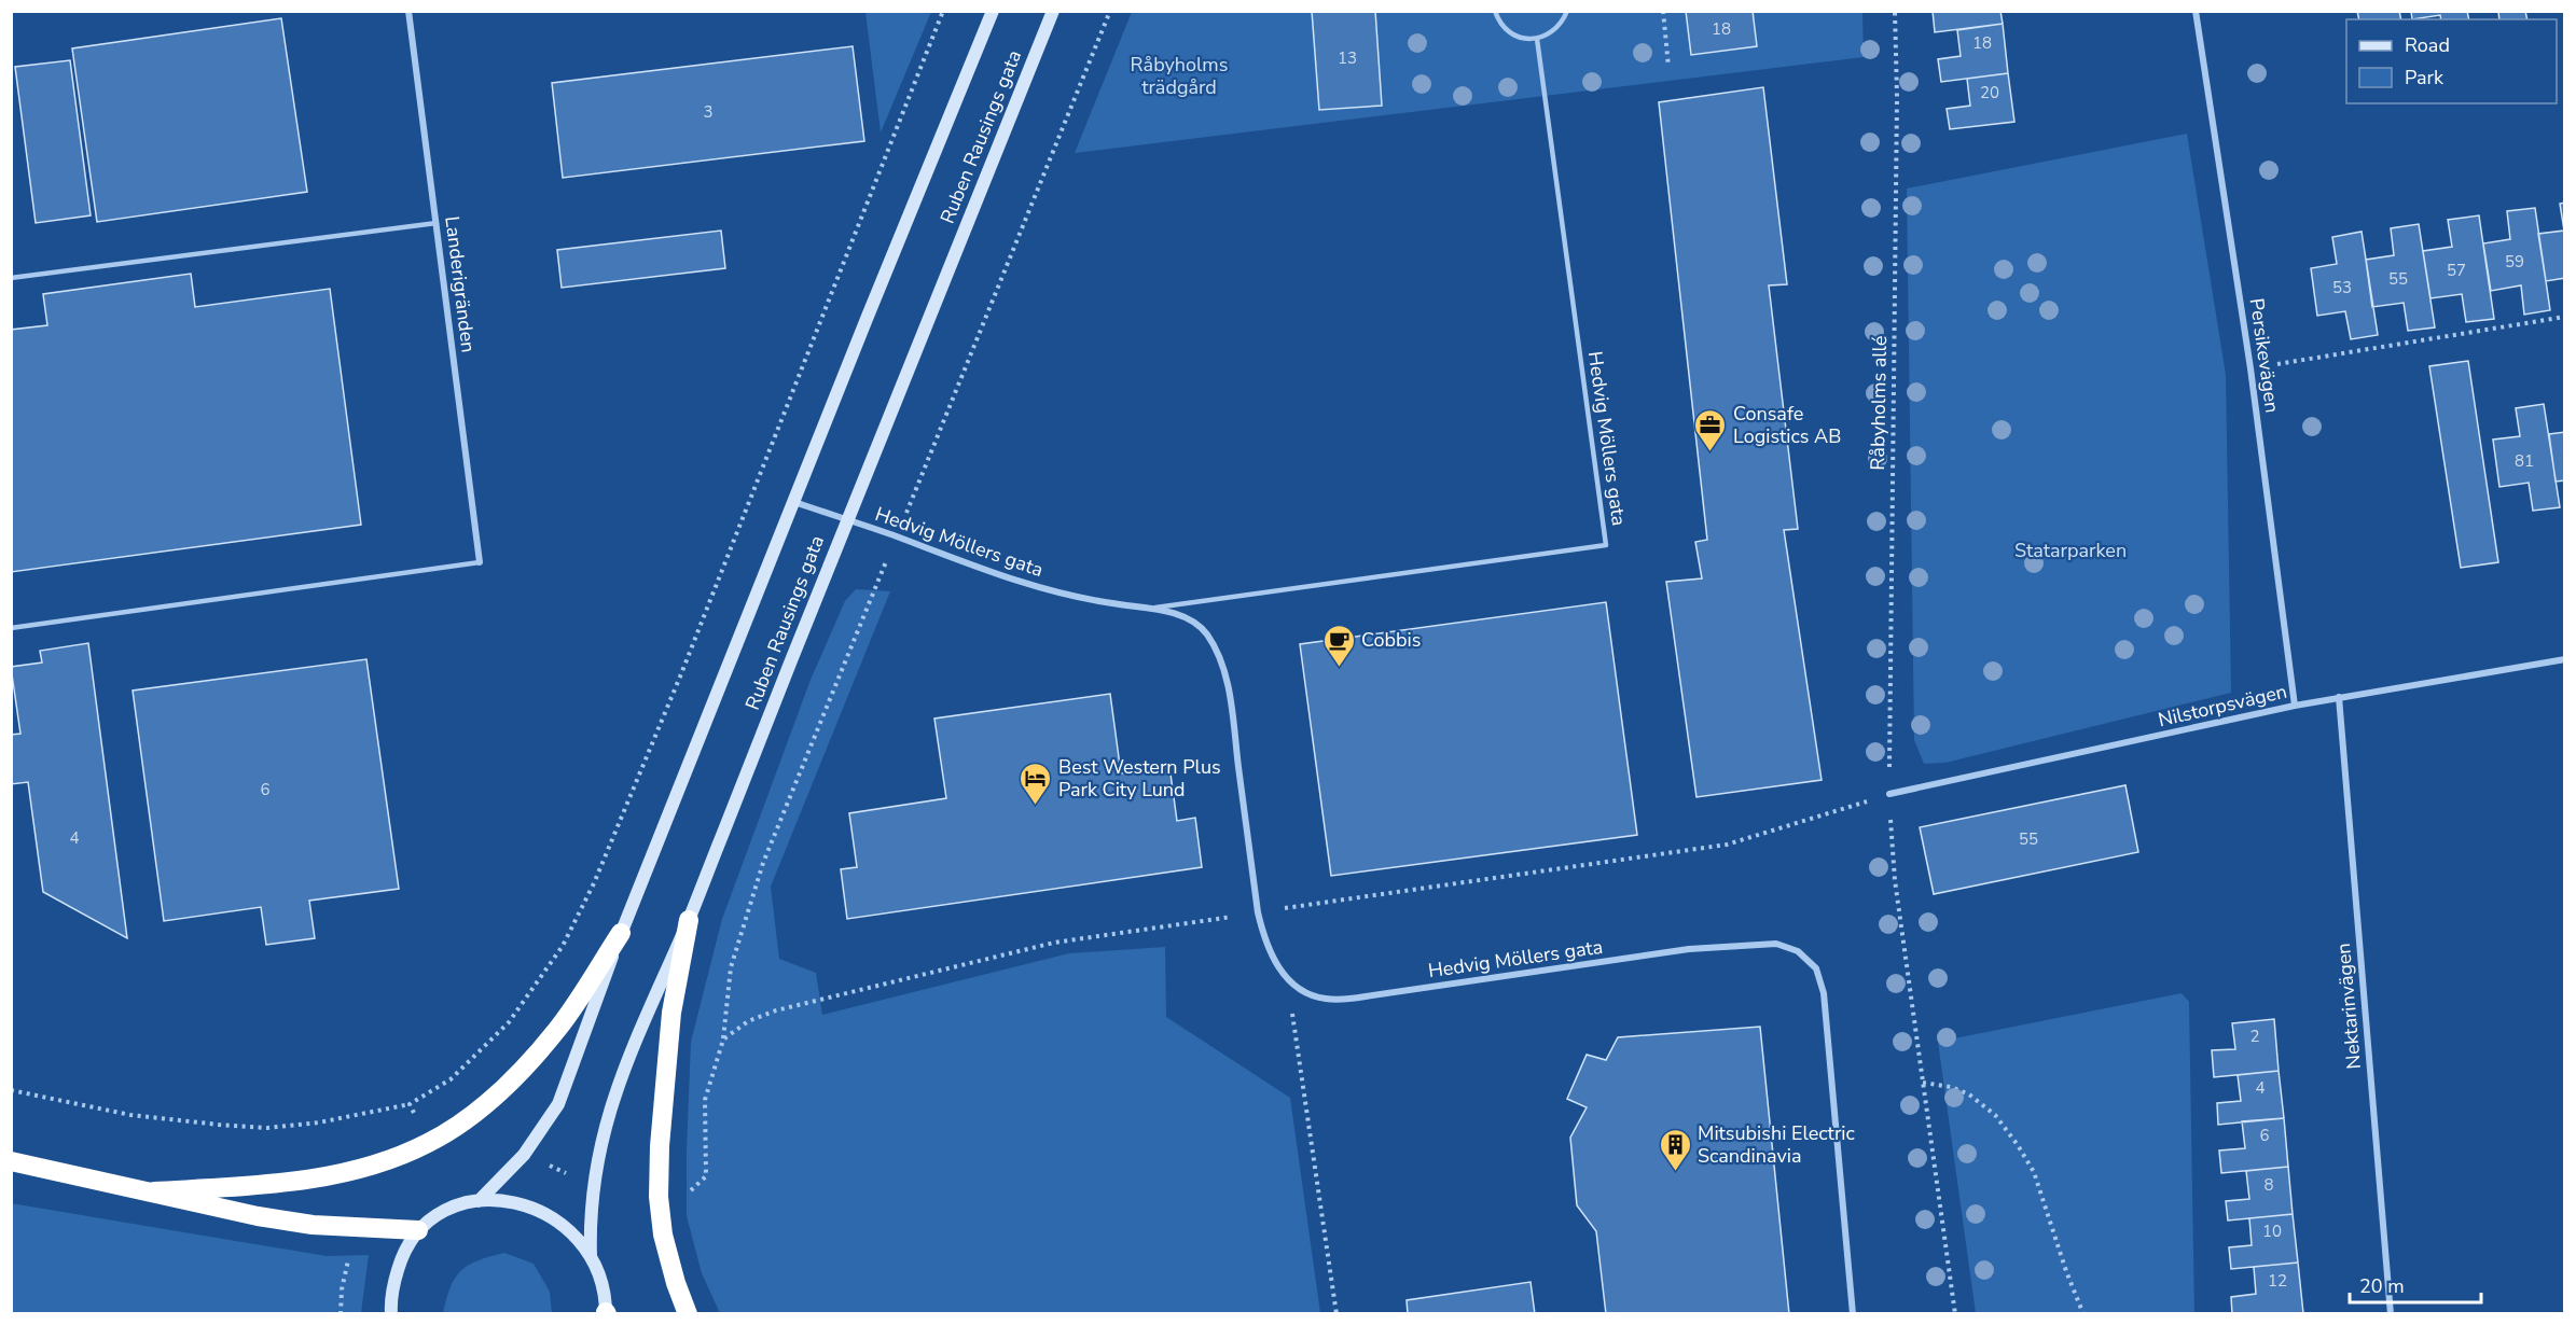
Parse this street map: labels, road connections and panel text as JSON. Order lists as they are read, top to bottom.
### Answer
{
  "streets": {
    "main road": ["Ruben Rausings gata"],
    "street": [
      "Landerigränden",
      "Persikevägen",
      "Hedvig Möllers gata",
      "Nilstorpsvägen",
      "Nektarinvägen"
    ],
    "path": ["Råbyholms allé"]
  },
  "crossings": [
    ["Ruben Rausings gata", "Hedvig Möllers gata"],
    ["Persikevägen", "Nilstorpsvägen"],
    ["Råbyholms allé", "Nilstorpsvägen"],
    ["Nilstorpsvägen", "Nektarinvägen"]
  ],
  "parks": ["Råbyholms trädgård", "Statarparken"],
  "places": {
    "office": ["Consafe Logistics AB"],
    "cafe": ["Cobbis"],
    "hotel": ["Best Western Plus Park City Lund"],
    "building": ["Mitsubishi Electric Scandinavia"]
  },
  "house_numbers": [
    "18",
    "18",
    "13",
    "20",
    "3",
    "59",
    "57",
    "55",
    "53",
    "81",
    "6",
    "4",
    "55",
    "2",
    "4",
    "6",
    "8",
    "10",
    "12"
  ],
  "legend": ["Road", "Park"],
  "scale_bar": "20 m"
}
